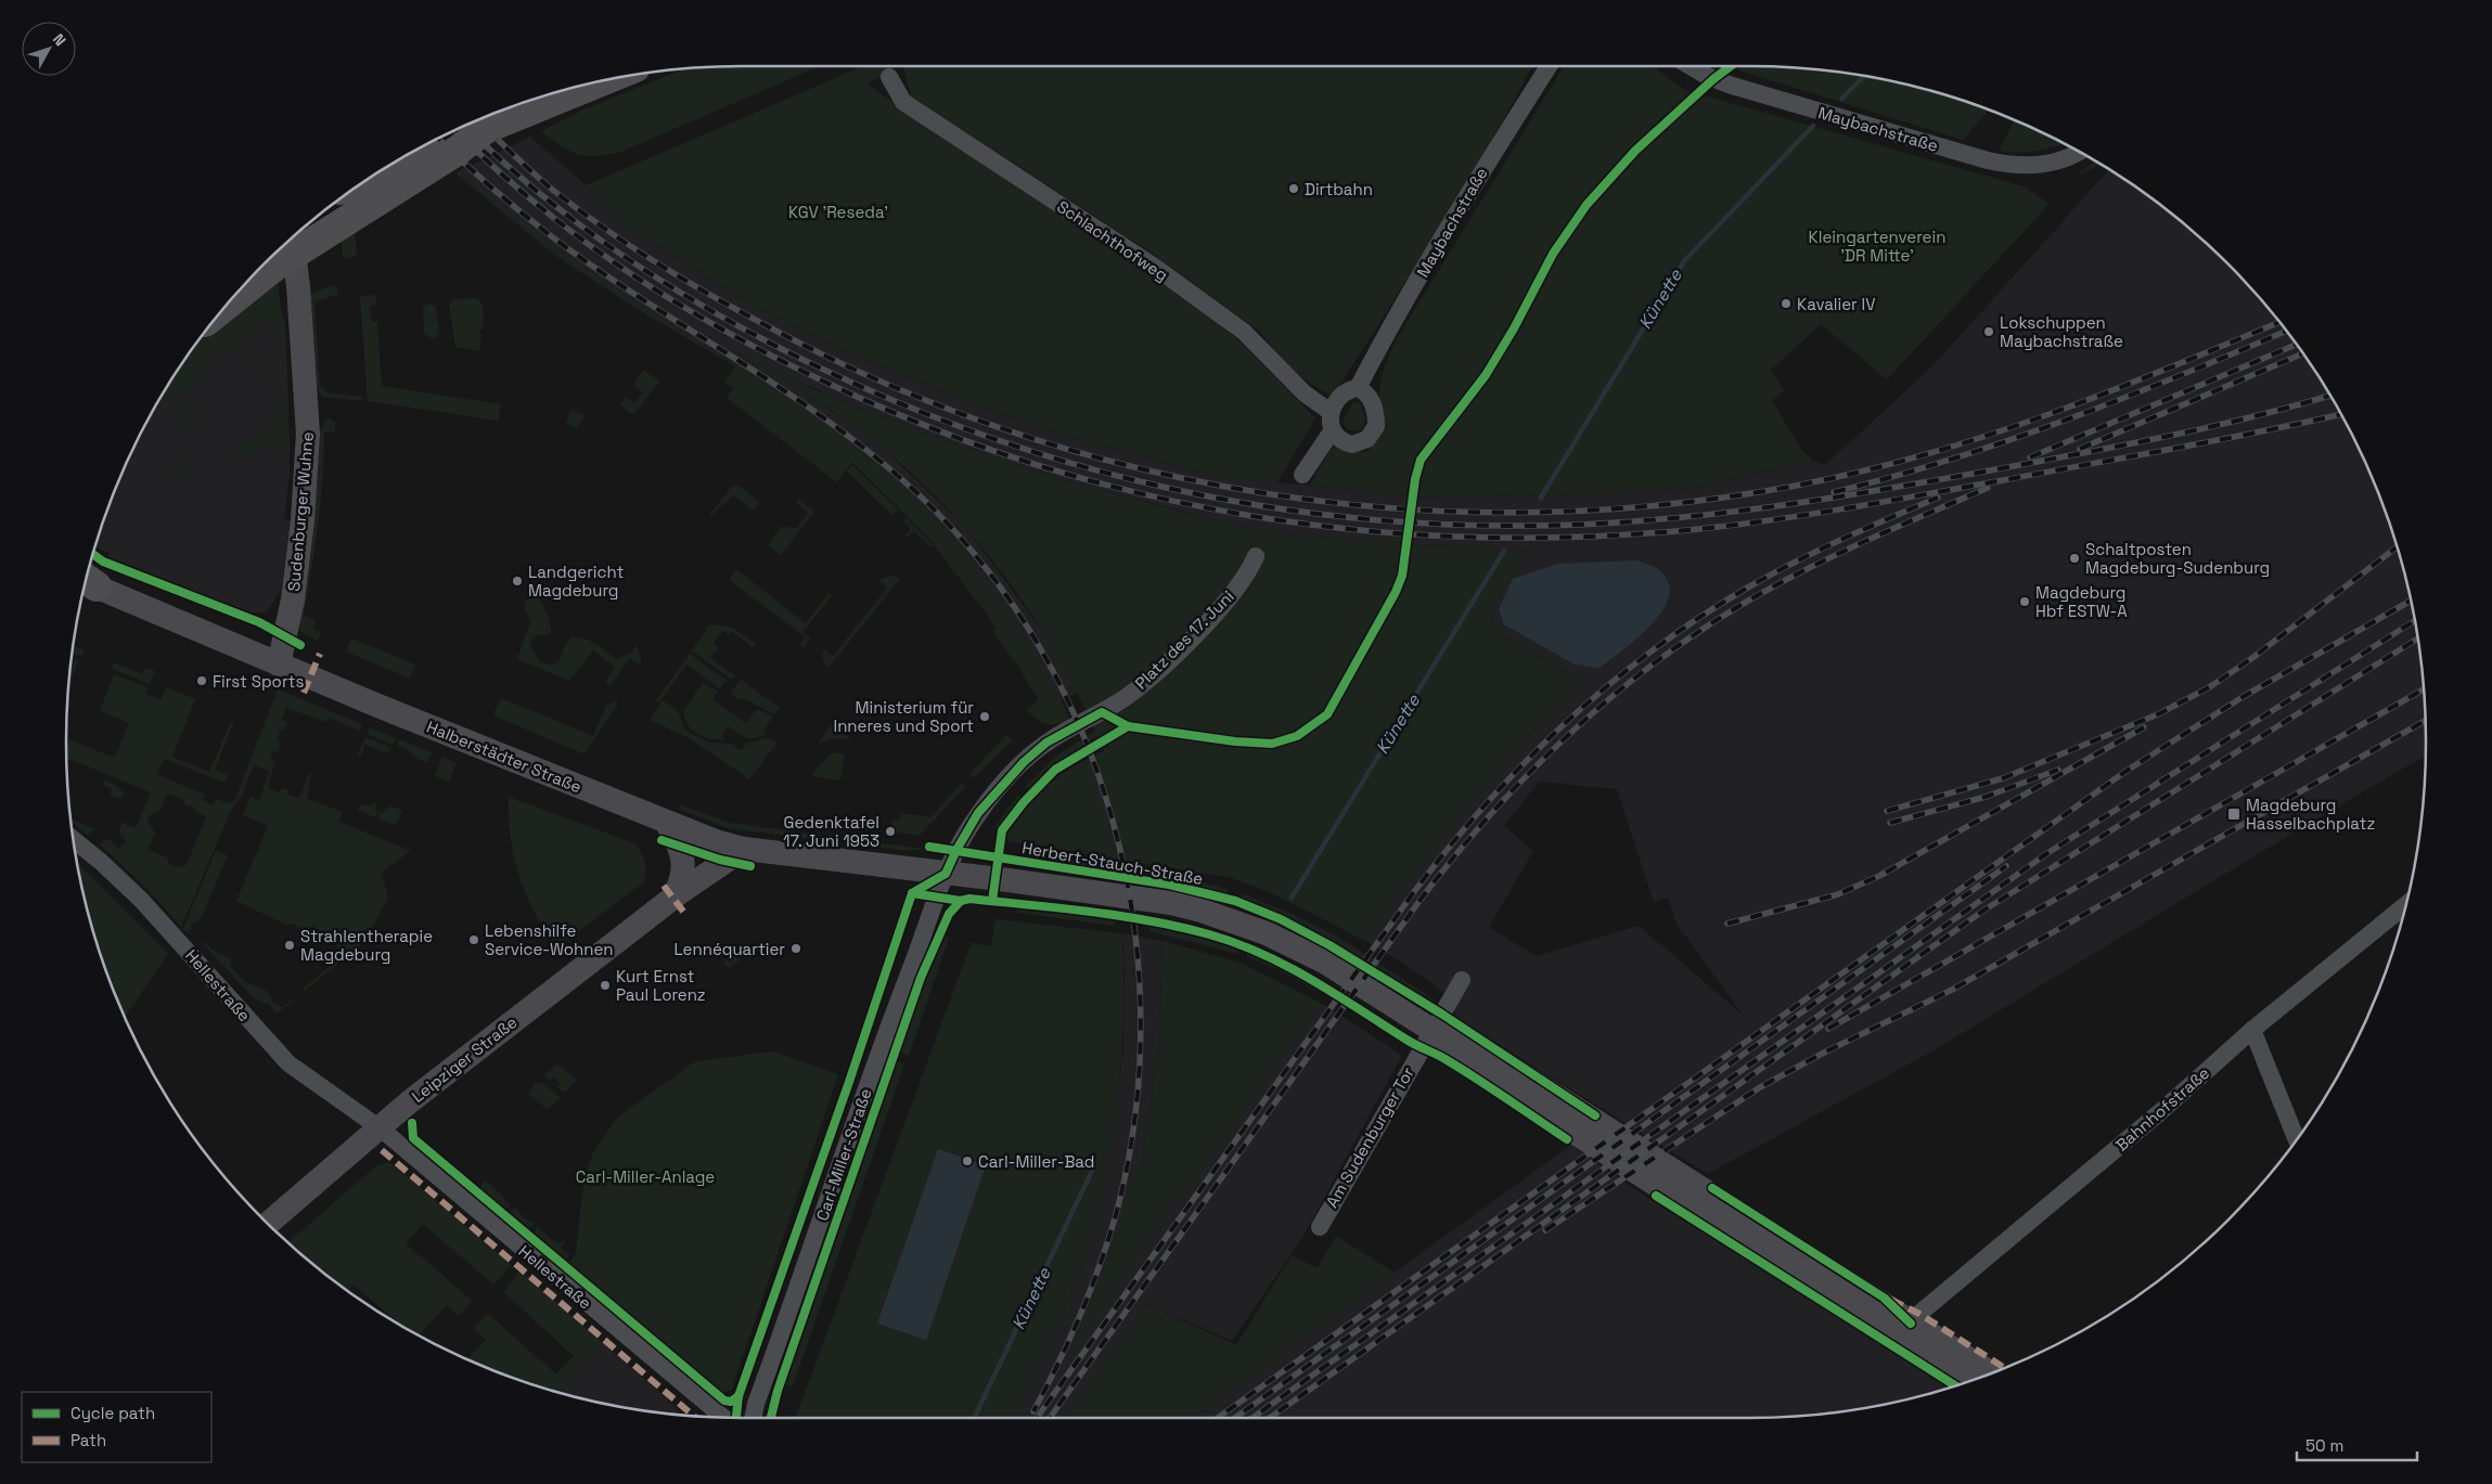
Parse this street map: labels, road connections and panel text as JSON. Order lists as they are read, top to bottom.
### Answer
{
  "streets": {
    "main road": [
      "Sudenburger Wuhne",
      "Halberstädter Straße",
      "Herbert-Stauch-Straße",
      "Leipziger Straße"
    ],
    "street": [
      "Maybachstraße",
      "Schlachthofweg",
      "Platz des 17. Juni",
      "Hellestraße",
      "Bahnhofstraße",
      "Am Sudenburger Tor",
      "Carl-Miller-Straße"
    ]
  },
  "crossings": [
    ["Maybachstraße", "Schlachthofweg"],
    ["Sudenburger Wuhne", "Halberstädter Straße"],
    ["Platz des 17. Juni", "Halberstädter Straße"],
    ["Platz des 17. Juni", "Herbert-Stauch-Straße"],
    ["Platz des 17. Juni", "Carl-Miller-Straße"],
    ["Halberstädter Straße", "Herbert-Stauch-Straße"],
    ["Halberstädter Straße", "Leipziger Straße"],
    ["Halberstädter Straße", "Carl-Miller-Straße"],
    ["Herbert-Stauch-Straße", "Am Sudenburger Tor"],
    ["Herbert-Stauch-Straße", "Carl-Miller-Straße"],
    ["Hellestraße", "Leipziger Straße"]
  ],
  "water": ["Künette"],
  "parks": ["KGV 'Reseda'", "Kleingartenverein 'DR Mitte'", "Carl-Miller-Anlage"],
  "places": {
    "other": [
      "Dirtbahn",
      "Kavalier IV",
      "Lokschuppen Maybachstraße",
      "Schaltposten Magdeburg-Sudenburg",
      "Landgericht Magdeburg",
      "Magdeburg Hbf ESTW-A",
      "First Sports",
      "Ministerium für Inneres und Sport",
      "Gedenktafel 17. Juni 1953",
      "Lebenshilfe Service-Wohnen",
      "Strahlentherapie Magdeburg",
      "Lennéquartier",
      "Kurt Ernst Paul Lorenz",
      "Carl-Miller-Bad"
    ],
    "transit": ["Magdeburg Hasselbachplatz"]
  },
  "legend": ["Cycle path", "Path"],
  "scale_bar": "50 m",
  "north": "top right"
}
